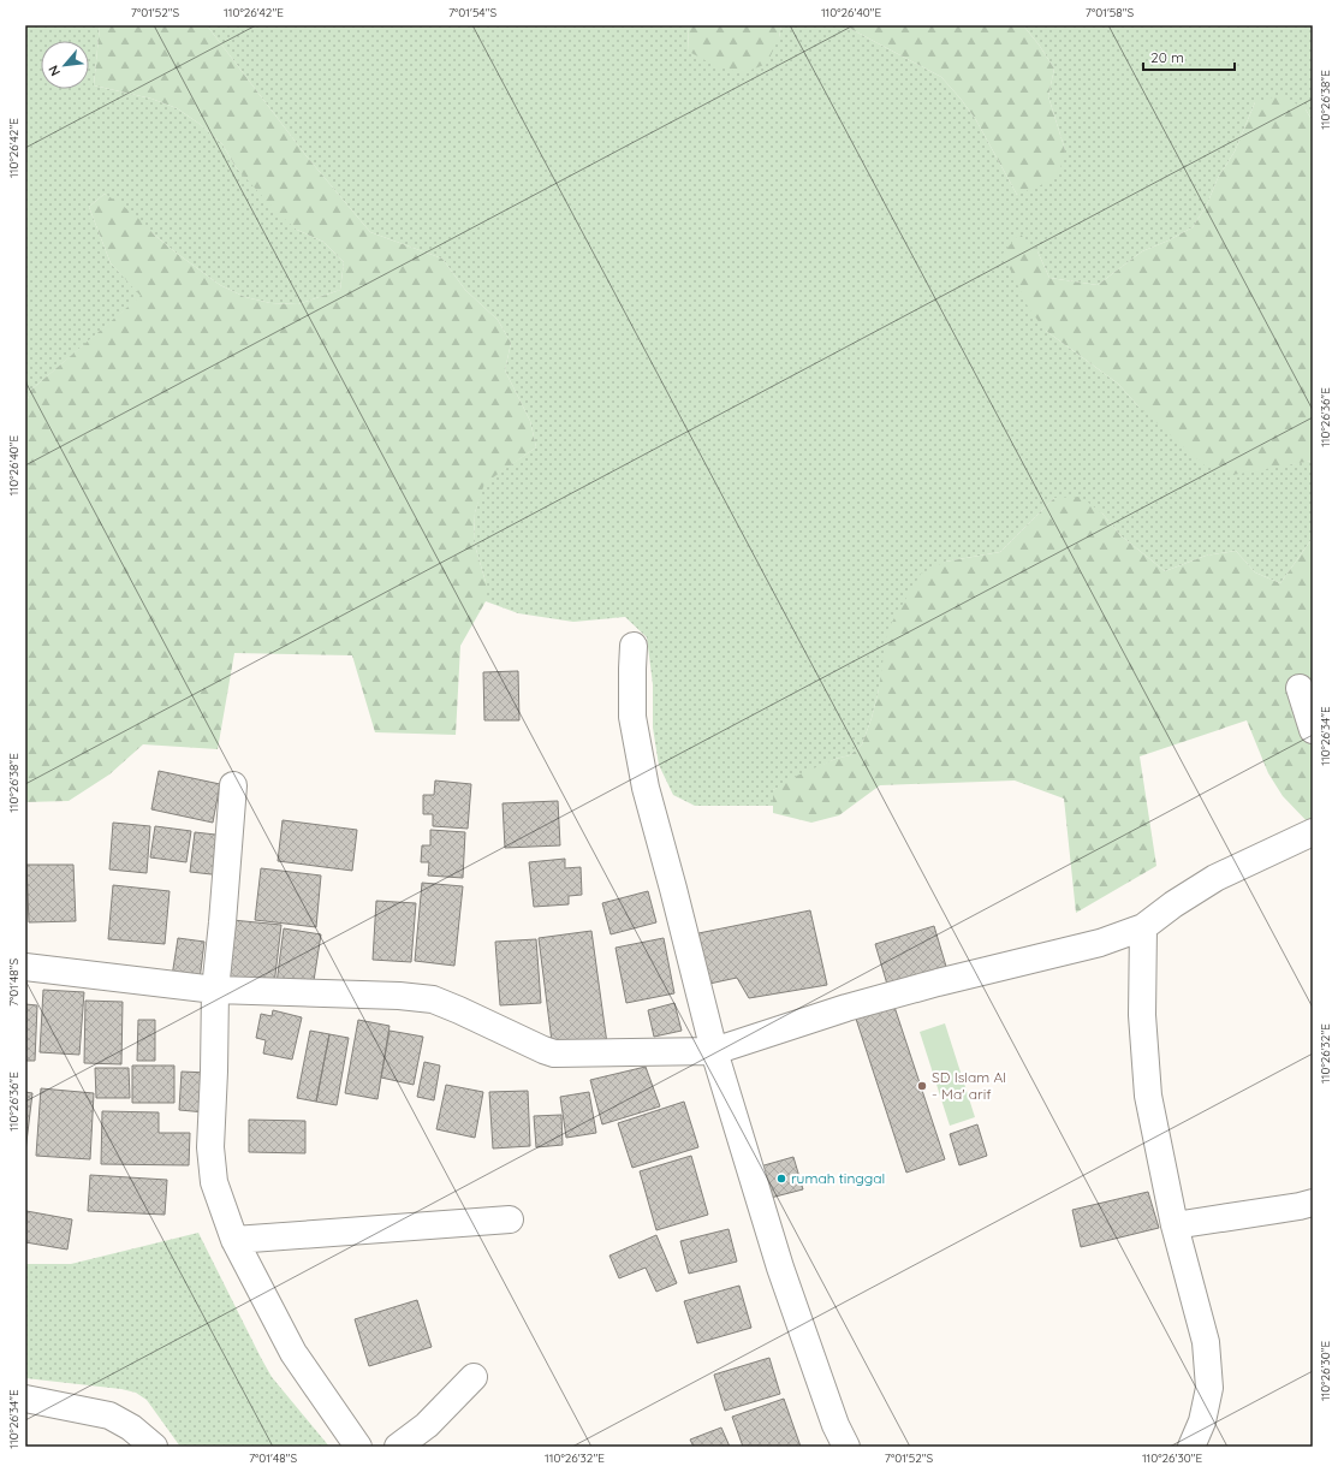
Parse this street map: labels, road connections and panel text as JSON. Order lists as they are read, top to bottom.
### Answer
{
  "places": ["SD Islam Al - Ma' arif", "rumah tinggal"],
  "scale_bar": "20 m",
  "north": "bottom left",
  "coordinates": [
    "7°01'52\"S",
    "110°26'42\"E",
    "7°01'54\"S",
    "110°26'40\"E",
    "7°01'58\"S",
    "110°26'38\"E",
    "110°26'36\"E",
    "110°26'34\"E",
    "7°01'48\"S",
    "110°26'32\"E",
    "110°26'30\"E"
  ]
}
